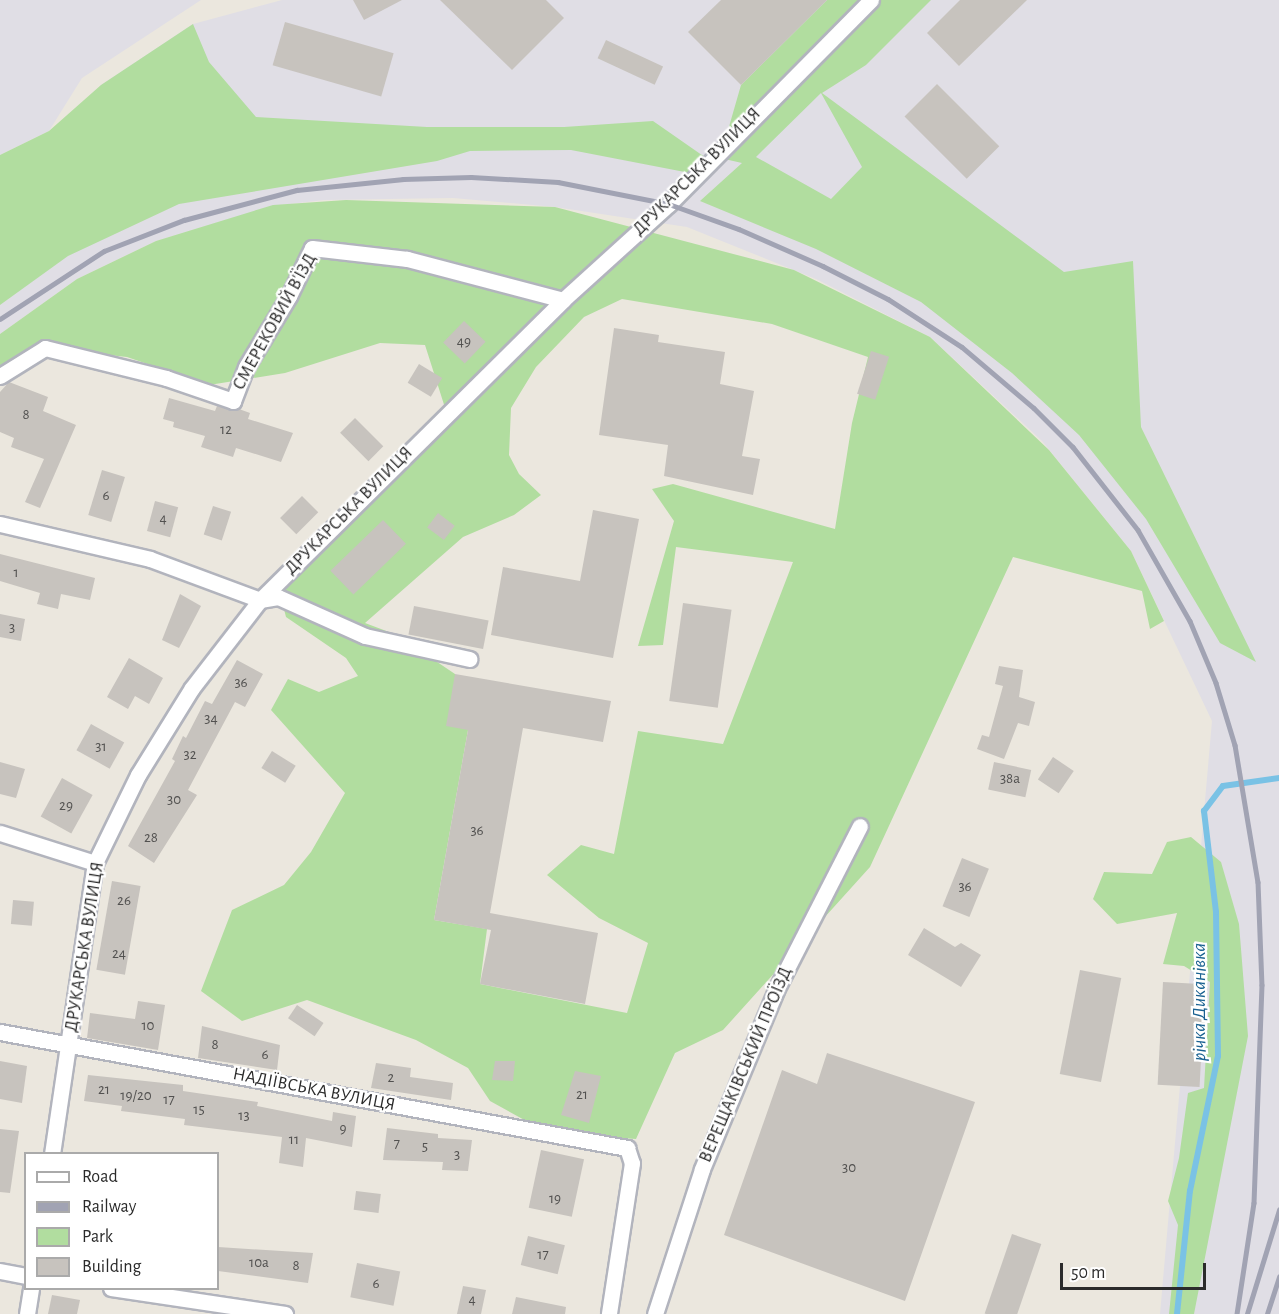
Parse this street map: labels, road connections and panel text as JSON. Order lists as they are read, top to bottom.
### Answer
{
  "streets": {
    "street": [
      "ДРУКАРСЬКА ВУЛИЦЯ",
      "СМЕРЕКОВИЙ В'ЇЗД",
      "ВЕРЕЩАКІВСЬКИЙ ПРОЇЗД",
      "НАДІЇВСЬКА ВУЛИЦЯ"
    ]
  },
  "crossings": [
    ["ДРУКАРСЬКА ВУЛИЦЯ", "СМЕРЕКОВИЙ В'ЇЗД"],
    ["ДРУКАРСЬКА ВУЛИЦЯ", "НАДІЇВСЬКА ВУЛИЦЯ"]
  ],
  "water": ["річка Диканівка"],
  "house_numbers": [
    "49",
    "8",
    "12",
    "6",
    "4",
    "1",
    "3",
    "36",
    "34",
    "31",
    "32",
    "38а",
    "30",
    "29",
    "36",
    "28",
    "36",
    "26",
    "24",
    "10",
    "8",
    "6",
    "2",
    "21",
    "21",
    "19/20",
    "17",
    "15",
    "13",
    "9",
    "11",
    "7",
    "5",
    "3",
    "30",
    "19",
    "17",
    "10а",
    "8",
    "6",
    "4"
  ],
  "legend": [
    "Road",
    "Railway",
    "Park",
    "Building"
  ],
  "scale_bar": "50 m"
}
